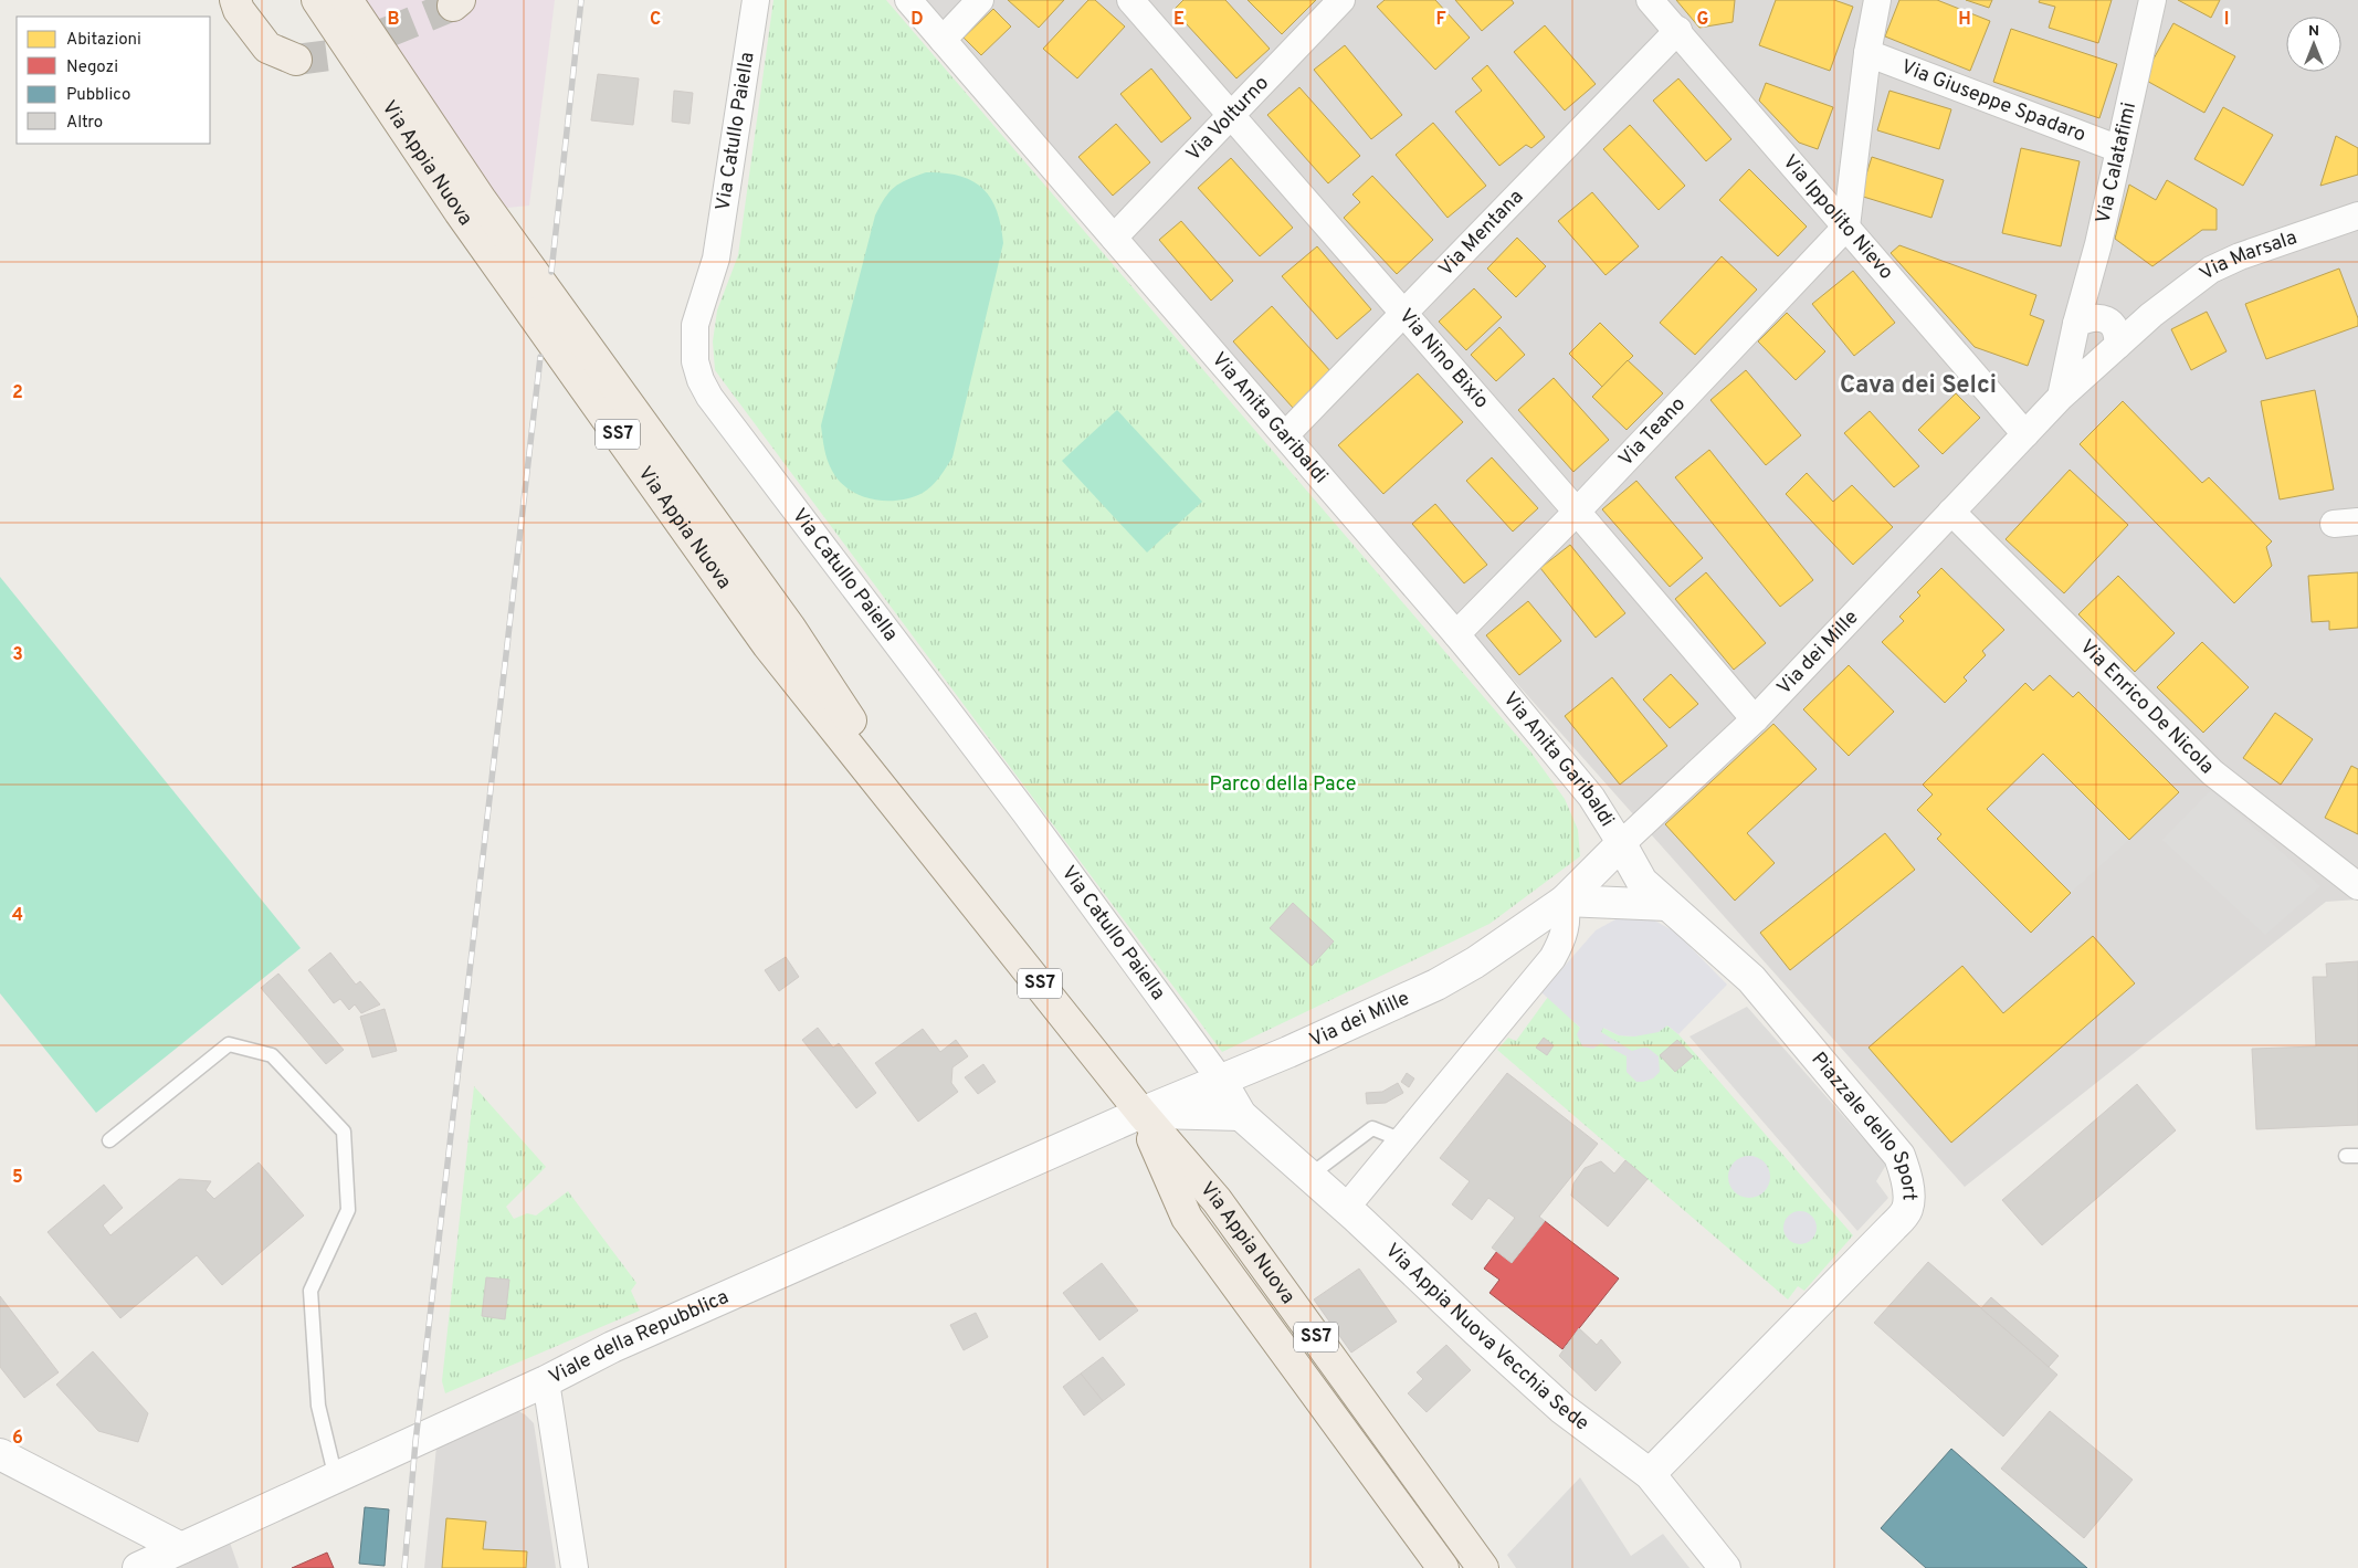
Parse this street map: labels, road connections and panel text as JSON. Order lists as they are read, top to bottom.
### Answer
{
  "streets": {
    "main road": ["Via Appia Nuova", "SS7"],
    "street": [
      "Via Giuseppe Spadaro",
      "Via Volturno",
      "Via Catullo Paiella",
      "Via Calatafimi",
      "Via Ippolito Nievo",
      "Via Mentana",
      "Via Marsala",
      "Via Nino Bixio",
      "Via Anita Garibaldi",
      "Via Teano",
      "Via dei Mille",
      "Via Enrico De Nicola",
      "Piazzale dello Sport",
      "Via Appia Nuova Vecchia Sede",
      "Viale della Repubblica"
    ]
  },
  "crossings": [
    ["Via Giuseppe Spadaro", "Via Calatafimi"],
    ["Via Volturno", "Via Nino Bixio"],
    ["Via Volturno", "Via Anita Garibaldi"],
    ["Via Catullo Paiella", "Via dei Mille"],
    ["Via Catullo Paiella", "Via Appia Nuova Vecchia Sede"],
    ["Via Appia Nuova", "Via dei Mille"],
    ["Via Appia Nuova", "Viale della Repubblica"],
    ["Via Ippolito Nievo", "Via Mentana"],
    ["Via Ippolito Nievo", "Via Teano"],
    ["Via Ippolito Nievo", "Via dei Mille"],
    ["Via Mentana", "Via Nino Bixio"],
    ["Via Mentana", "Via Anita Garibaldi"],
    ["Via Marsala", "Via dei Mille"],
    ["Via Nino Bixio", "Via Teano"],
    ["Via Nino Bixio", "Via dei Mille"],
    ["Via Anita Garibaldi", "Via Teano"],
    ["Via Anita Garibaldi", "Via dei Mille"],
    ["Via Anita Garibaldi", "Piazzale dello Sport"],
    ["Via dei Mille", "Via Enrico De Nicola"],
    ["Via dei Mille", "Piazzale dello Sport"],
    ["Via dei Mille", "Via Appia Nuova Vecchia Sede"],
    ["Via dei Mille", "Viale della Repubblica"],
    ["Piazzale dello Sport", "Via Appia Nuova Vecchia Sede"]
  ],
  "districts": ["Cava dei Selci"],
  "parks": ["Parco della Pace"],
  "legend": [
    "Abitazioni",
    "Negozi",
    "Pubblico",
    "Altro"
  ],
  "north": "top",
  "grid": {
    "columns": [
      "B",
      "C",
      "D",
      "E",
      "F",
      "G",
      "H",
      "I"
    ],
    "rows": [
      "2",
      "3",
      "4",
      "5",
      "6"
    ]
  }
}
